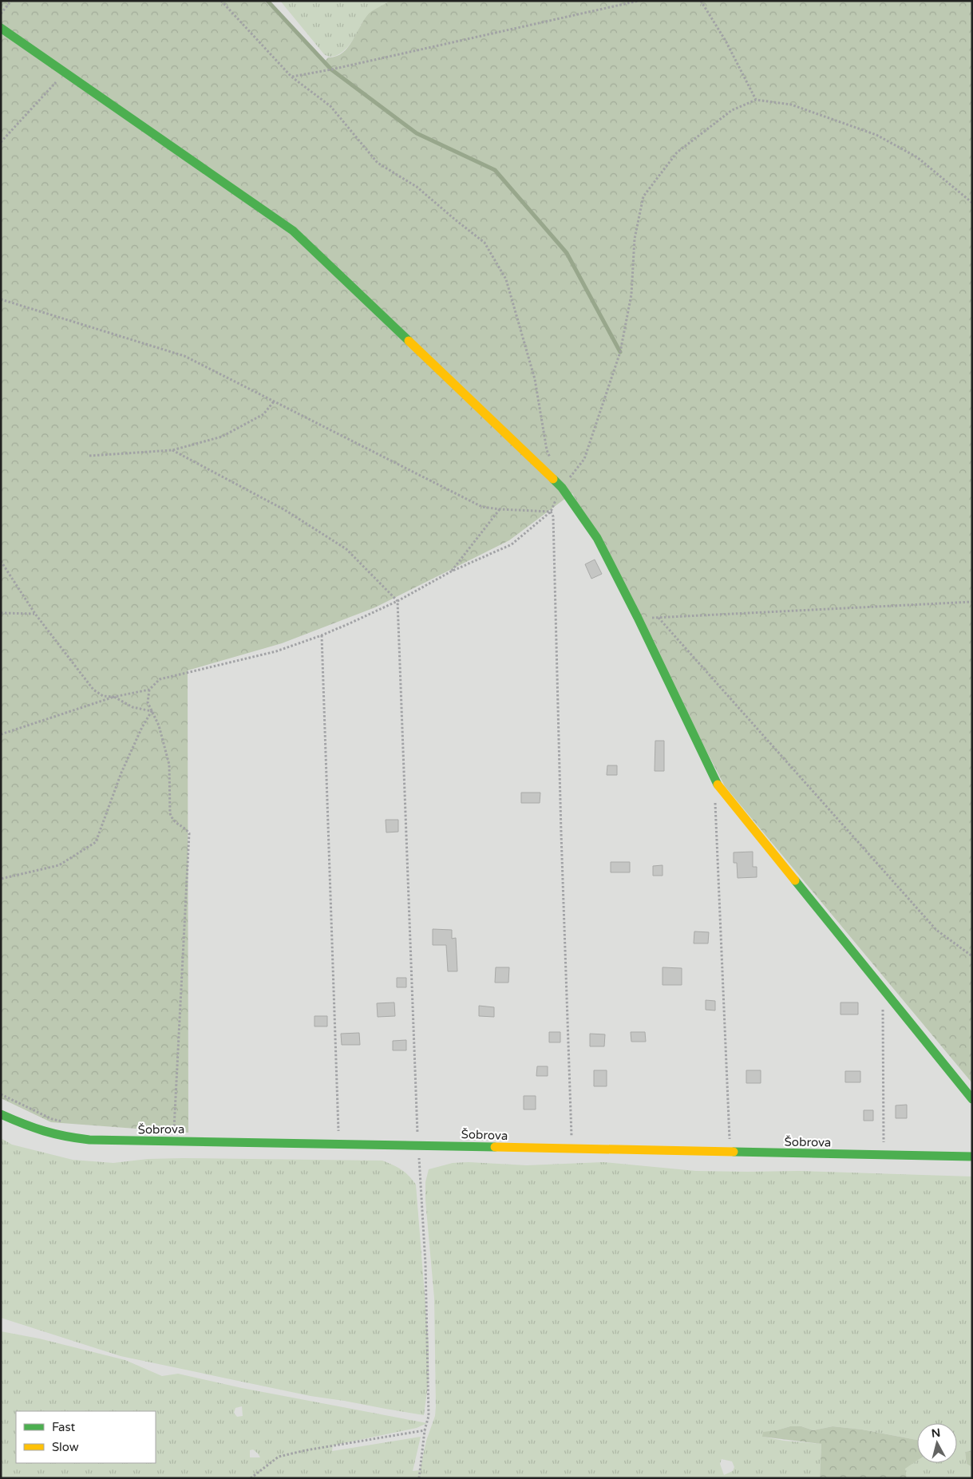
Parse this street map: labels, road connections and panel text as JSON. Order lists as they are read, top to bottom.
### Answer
{
  "streets": {
    "street": ["Šobrova"]
  },
  "legend": ["Fast", "Slow"],
  "north": "top"
}
